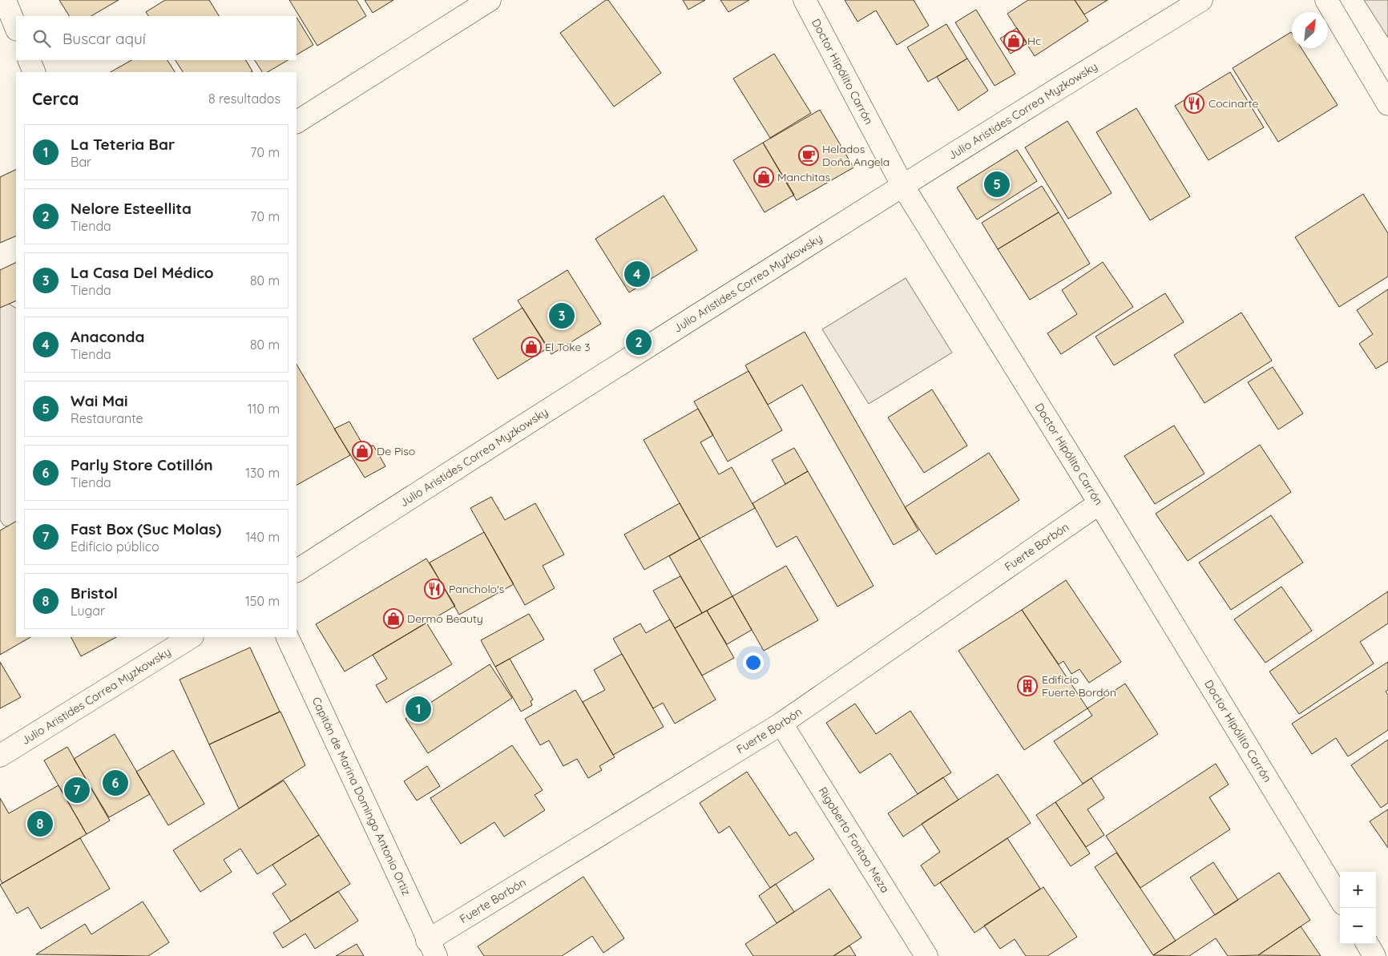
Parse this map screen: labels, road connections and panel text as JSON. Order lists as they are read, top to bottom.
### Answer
{
  "streets": {
    "street": [
      "Doctor Hipólito Carrón",
      "Julio Aristides Correa Myzkowsky",
      "Fuerte Borbón",
      "Capitán de Marina Domingo Antonio Ortiz",
      "Rigoberto Fontao Meza"
    ]
  },
  "crossings": [
    ["Doctor Hipólito Carrón", "Julio Aristides Correa Myzkowsky"],
    ["Doctor Hipólito Carrón", "Fuerte Borbón"],
    ["Fuerte Borbón", "Capitán de Marina Domingo Antonio Ortiz"],
    ["Fuerte Borbón", "Rigoberto Fontao Meza"]
  ],
  "places": {
    "shop": [
      "Hc",
      "Manchitas",
      "El Toke 3",
      "De Piso",
      "Dermo Beauty"
    ],
    "restaurant": ["Cocinarte", "Pancholo's"],
    "cafe": ["Helados Doña Angela"],
    "building": ["Edificio Fuerte Bordón"]
  },
  "north": "top right",
  "page": {
    "search": "Buscar aquí",
    "heading": ["Cerca", "8 resultados"],
    "list": [
      {
        "mark": "1",
        "name": "La Teteria Bar",
        "note": "Bar",
        "value": "70 m"
      },
      {
        "mark": "2",
        "name": "Nelore Esteellita",
        "note": "Tienda",
        "value": "70 m"
      },
      {
        "mark": "3",
        "name": "La Casa Del Médico",
        "note": "Tienda",
        "value": "80 m"
      },
      {
        "mark": "4",
        "name": "Anaconda",
        "note": "Tienda",
        "value": "80 m"
      },
      {
        "mark": "5",
        "name": "Wai Mai",
        "note": "Restaurante",
        "value": "110 m"
      },
      {
        "mark": "6",
        "name": "Parly Store Cotillón",
        "note": "Tienda",
        "value": "130 m"
      },
      {
        "mark": "7",
        "name": "Fast Box (Suc Molas)",
        "note": "Edificio público",
        "value": "140 m"
      },
      {
        "mark": "8",
        "name": "Bristol",
        "note": "Lugar",
        "value": "150 m"
      }
    ],
    "pins": [
      "5",
      "4",
      "3",
      "2",
      "1",
      "6",
      "7",
      "8"
    ],
    "map_buttons": ["+", "−"]
  }
}
